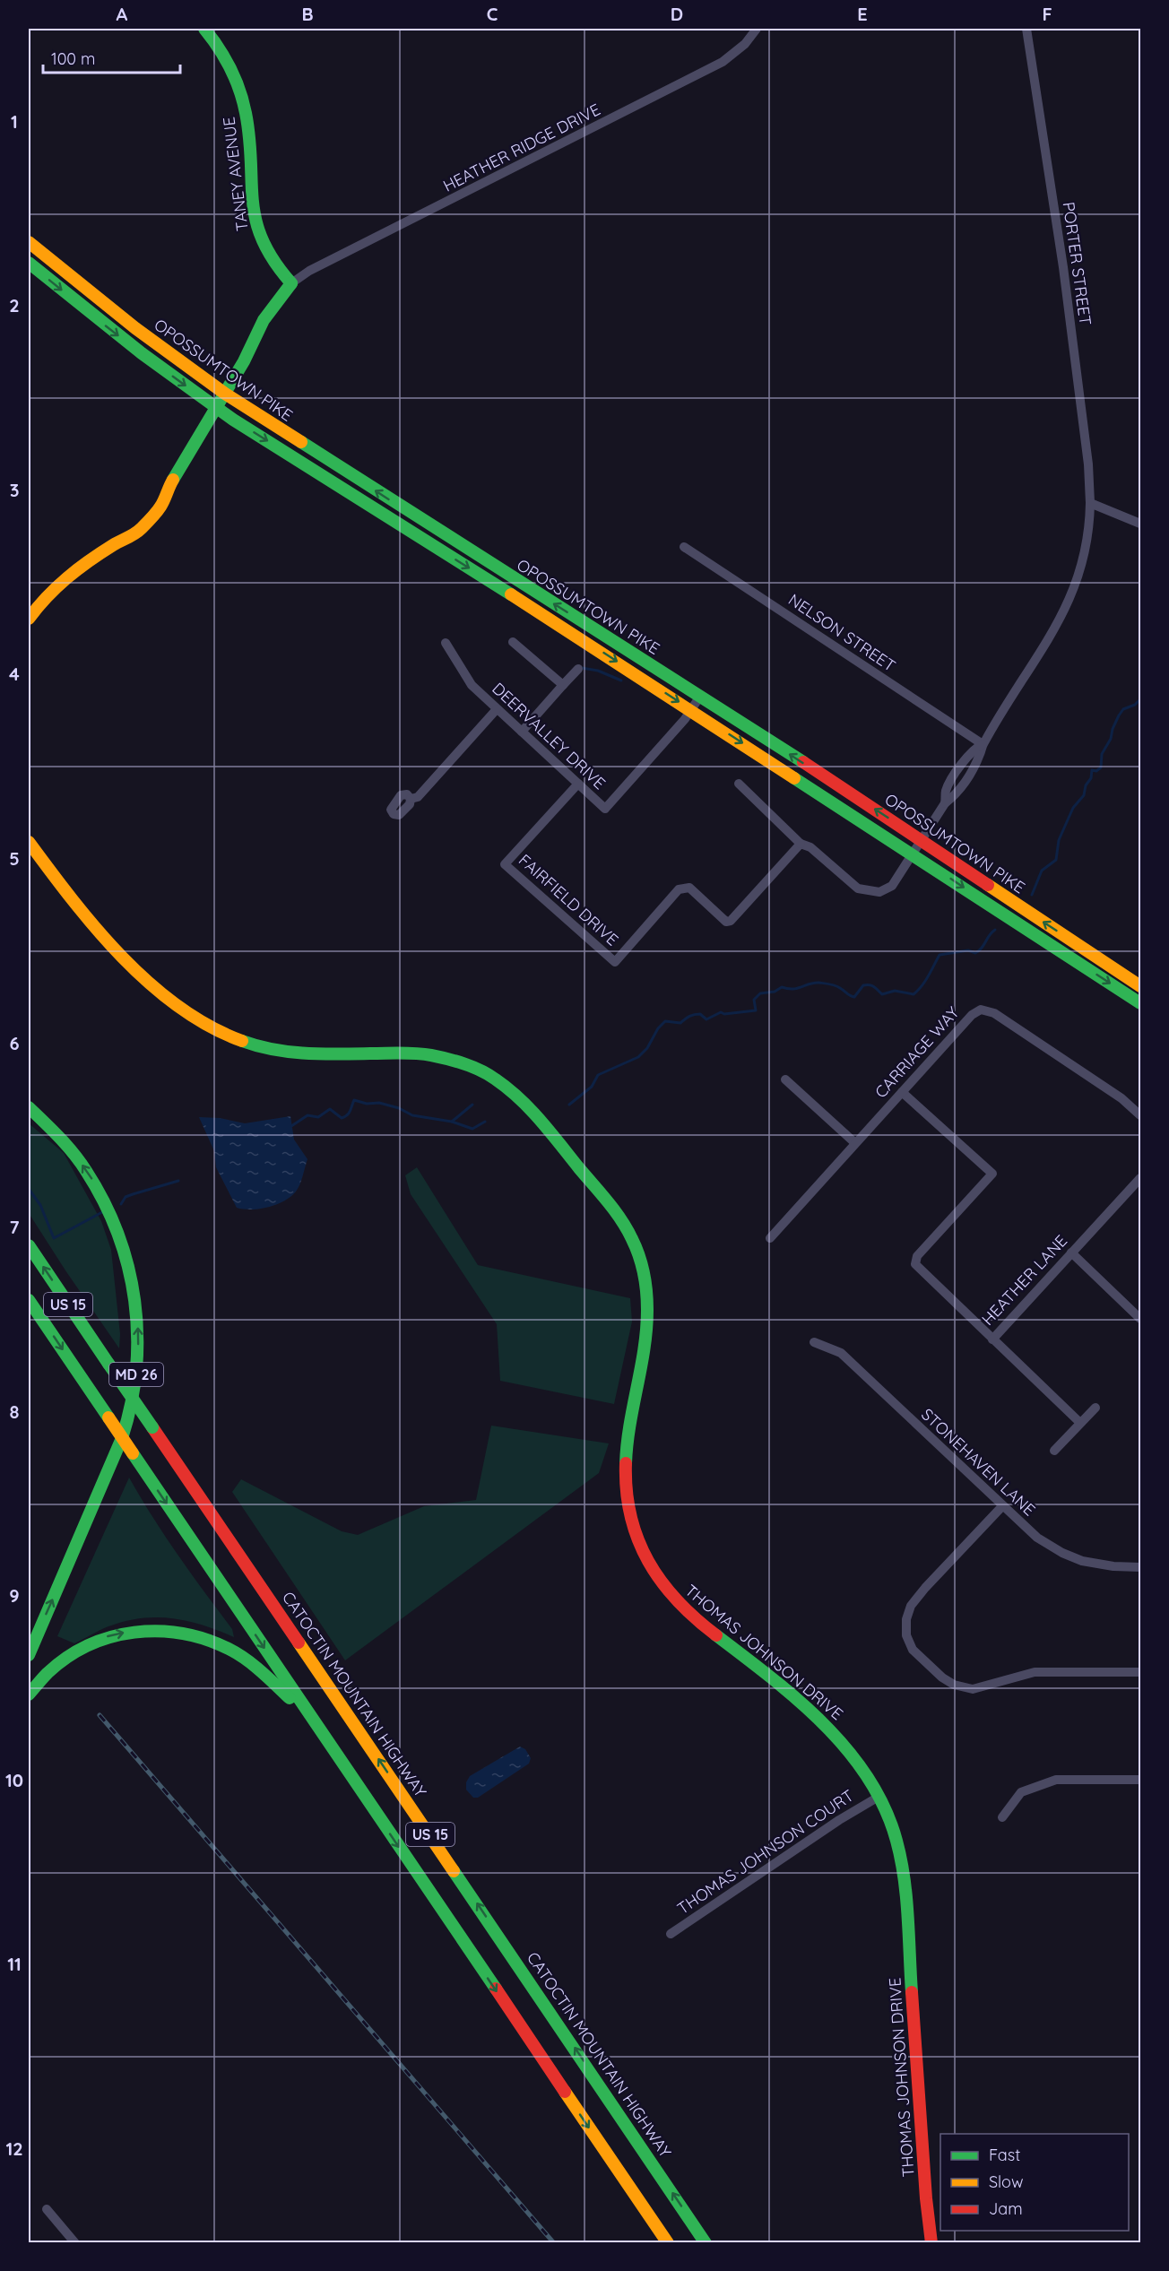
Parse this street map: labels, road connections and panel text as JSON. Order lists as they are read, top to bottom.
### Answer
{
  "streets": {
    "main road": [
      "TANEY AVENUE",
      "OPOSSUMTOWN PIKE",
      "US 15",
      "MD 26",
      "THOMAS JOHNSON DRIVE",
      "CATOCTIN MOUNTAIN HIGHWAY"
    ],
    "street": [
      "HEATHER RIDGE DRIVE",
      "PORTER STREET",
      "NELSON STREET",
      "DEERVALLEY DRIVE",
      "FAIRFIELD DRIVE",
      "CARRIAGE WAY",
      "HEATHER LANE",
      "STONEHAVEN LANE",
      "THOMAS JOHNSON COURT"
    ]
  },
  "crossings": [
    ["HEATHER RIDGE DRIVE", "TANEY AVENUE"],
    ["PORTER STREET", "OPOSSUMTOWN PIKE"],
    ["PORTER STREET", "NELSON STREET"],
    ["OPOSSUMTOWN PIKE", "DEERVALLEY DRIVE"],
    ["DEERVALLEY DRIVE", "FAIRFIELD DRIVE"],
    ["CARRIAGE WAY", "HEATHER LANE"],
    ["THOMAS JOHNSON DRIVE", "THOMAS JOHNSON COURT"]
  ],
  "legend": ["Fast", "Slow", "Jam"],
  "scale_bar": "100 m",
  "grid": {
    "columns": [
      "A",
      "B",
      "C",
      "D",
      "E",
      "F"
    ],
    "rows": [
      "1",
      "2",
      "3",
      "4",
      "5",
      "6",
      "7",
      "8",
      "9",
      "10",
      "11",
      "12"
    ]
  }
}
